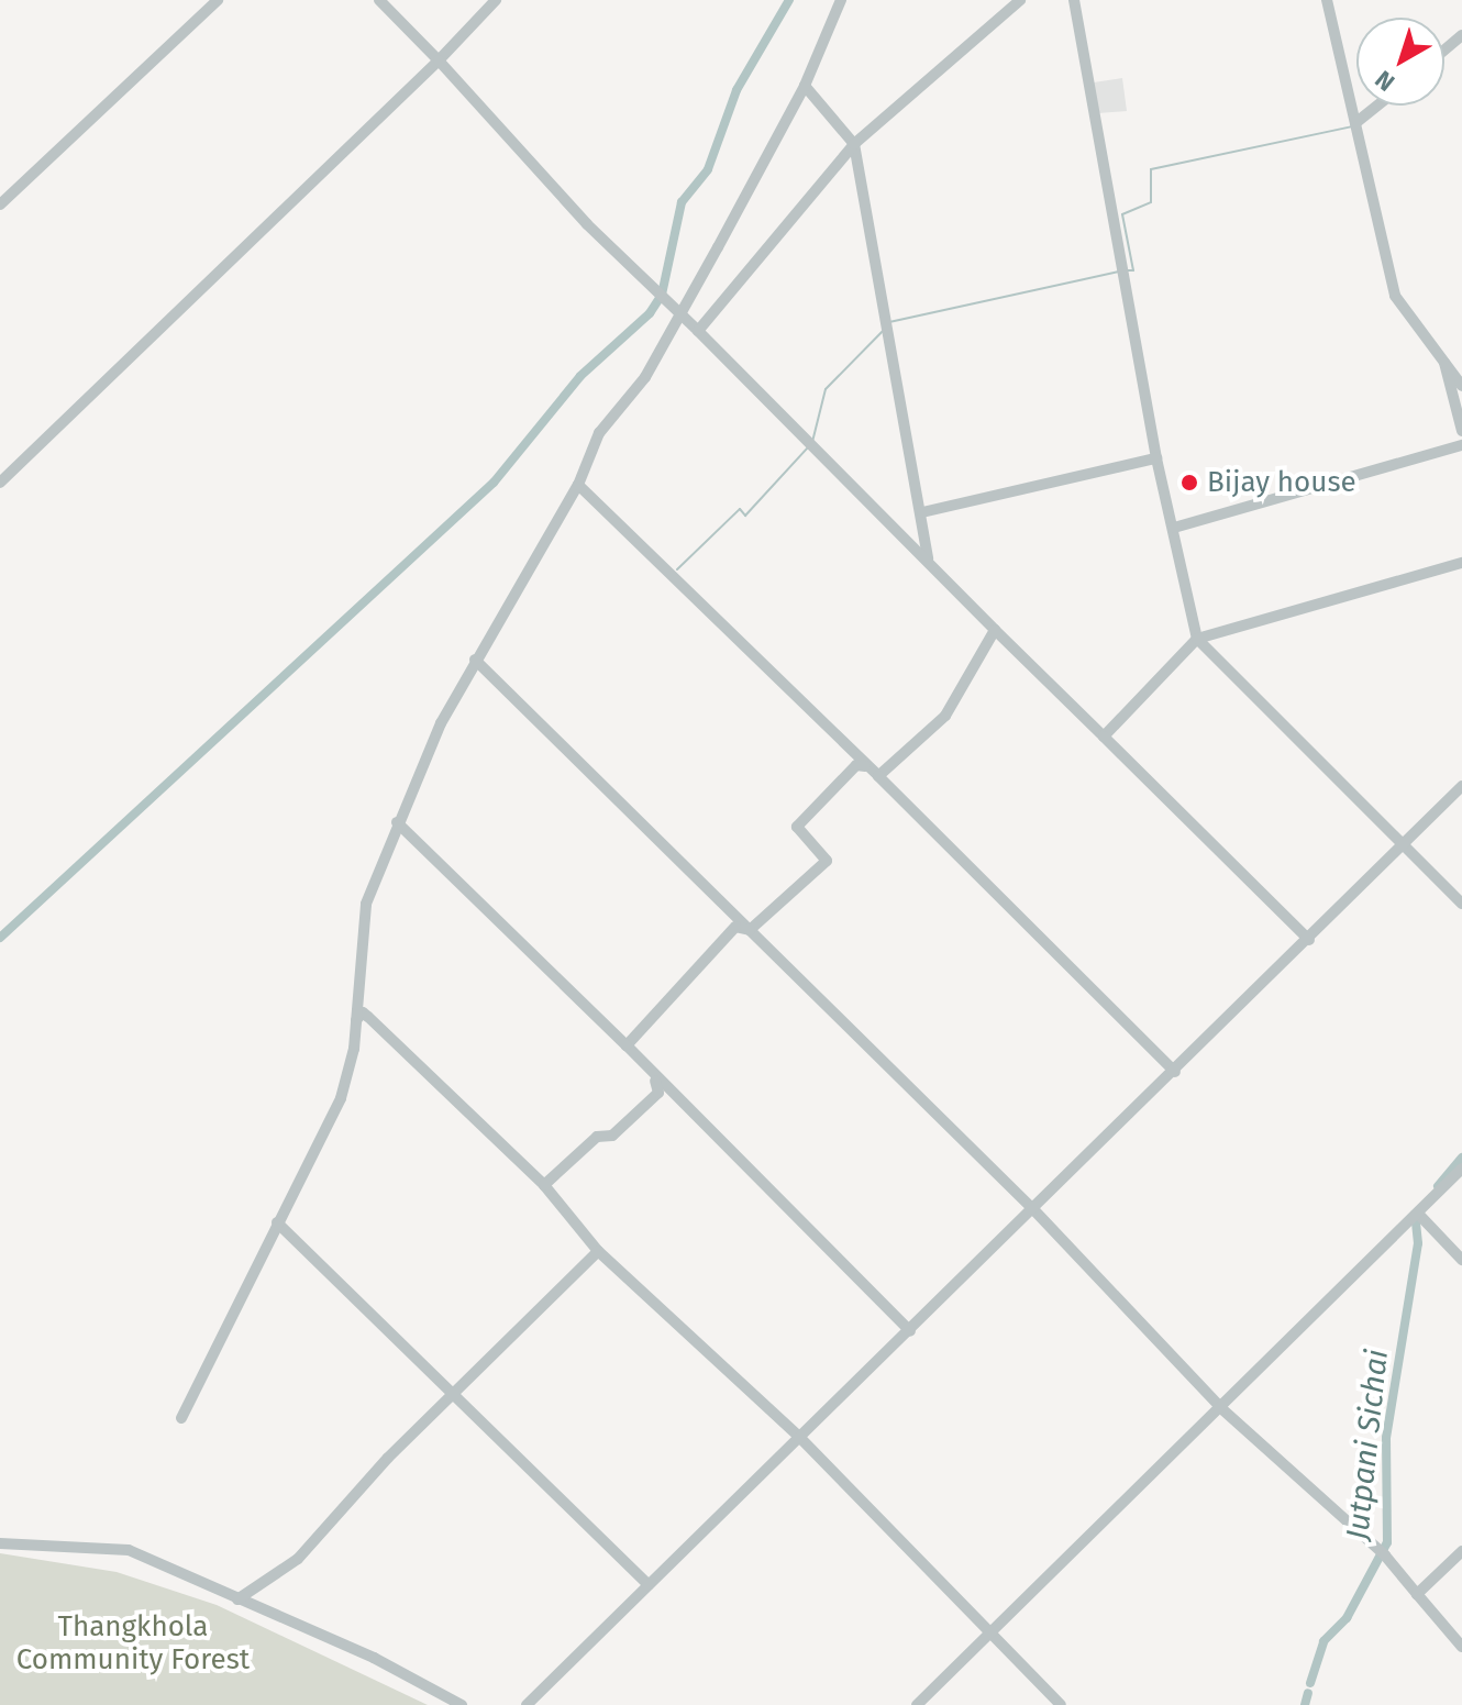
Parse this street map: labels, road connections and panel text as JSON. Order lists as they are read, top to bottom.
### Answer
{
  "water": ["Jutpani Sichai"],
  "parks": ["Thangkhola Community Forest"],
  "places": ["Bijay house"],
  "north": "bottom left"
}
